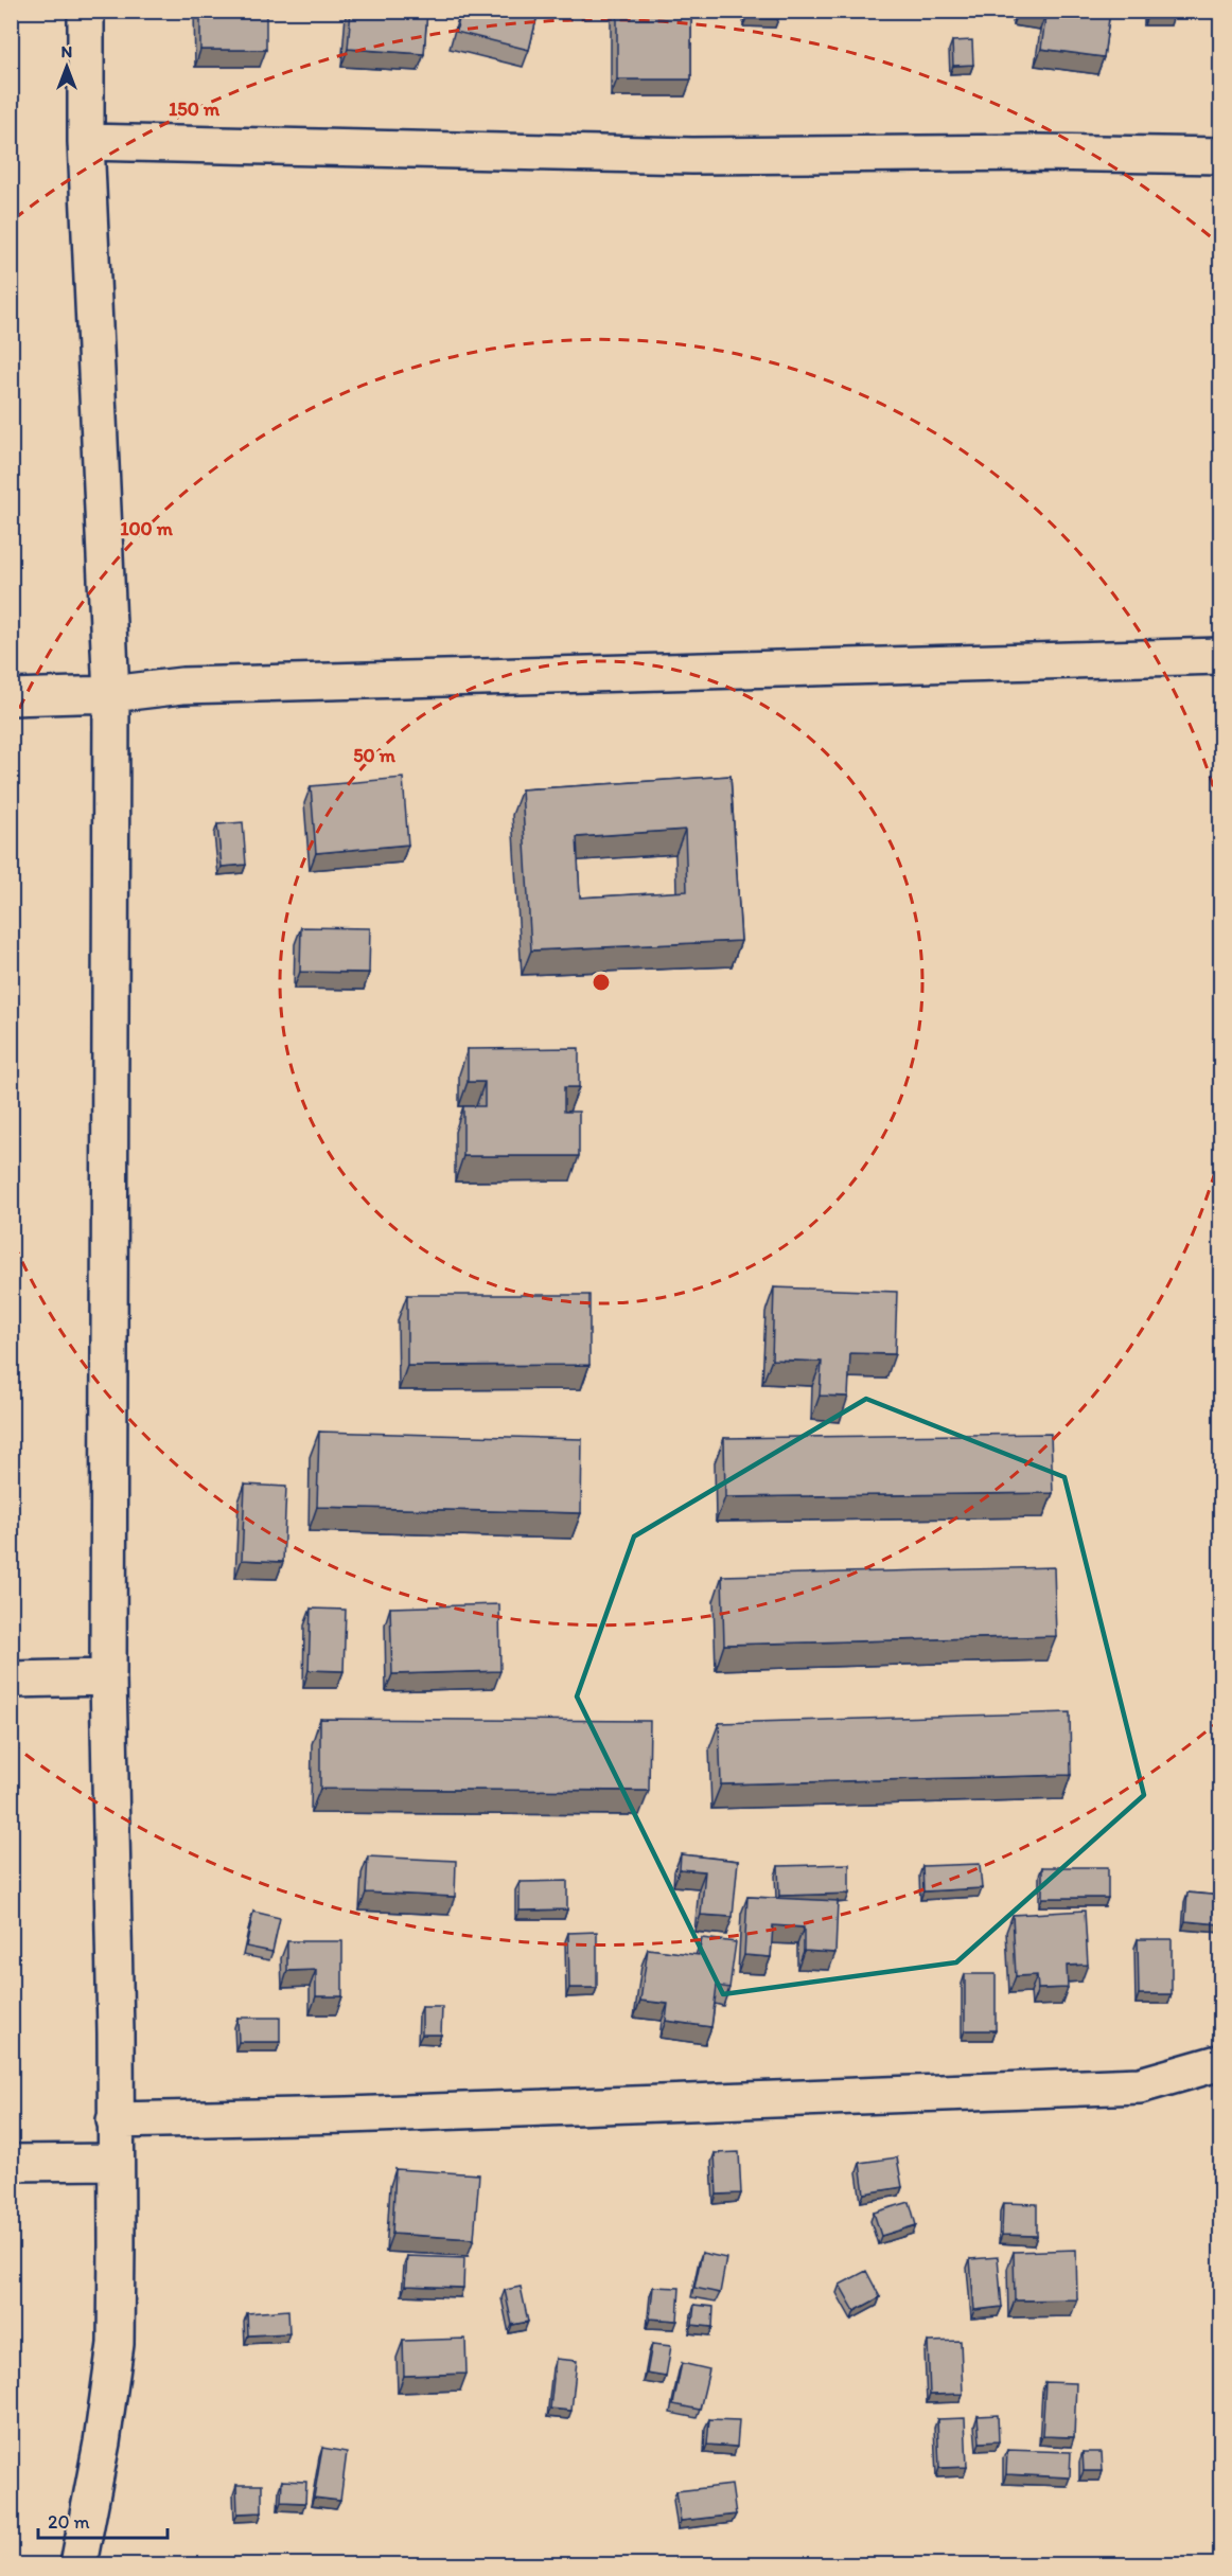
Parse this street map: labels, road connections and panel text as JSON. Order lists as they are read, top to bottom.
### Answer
{
  "scale_bar": "20 m",
  "north": "top",
  "rings": ["150 m", "100 m", "50 m"]
}
